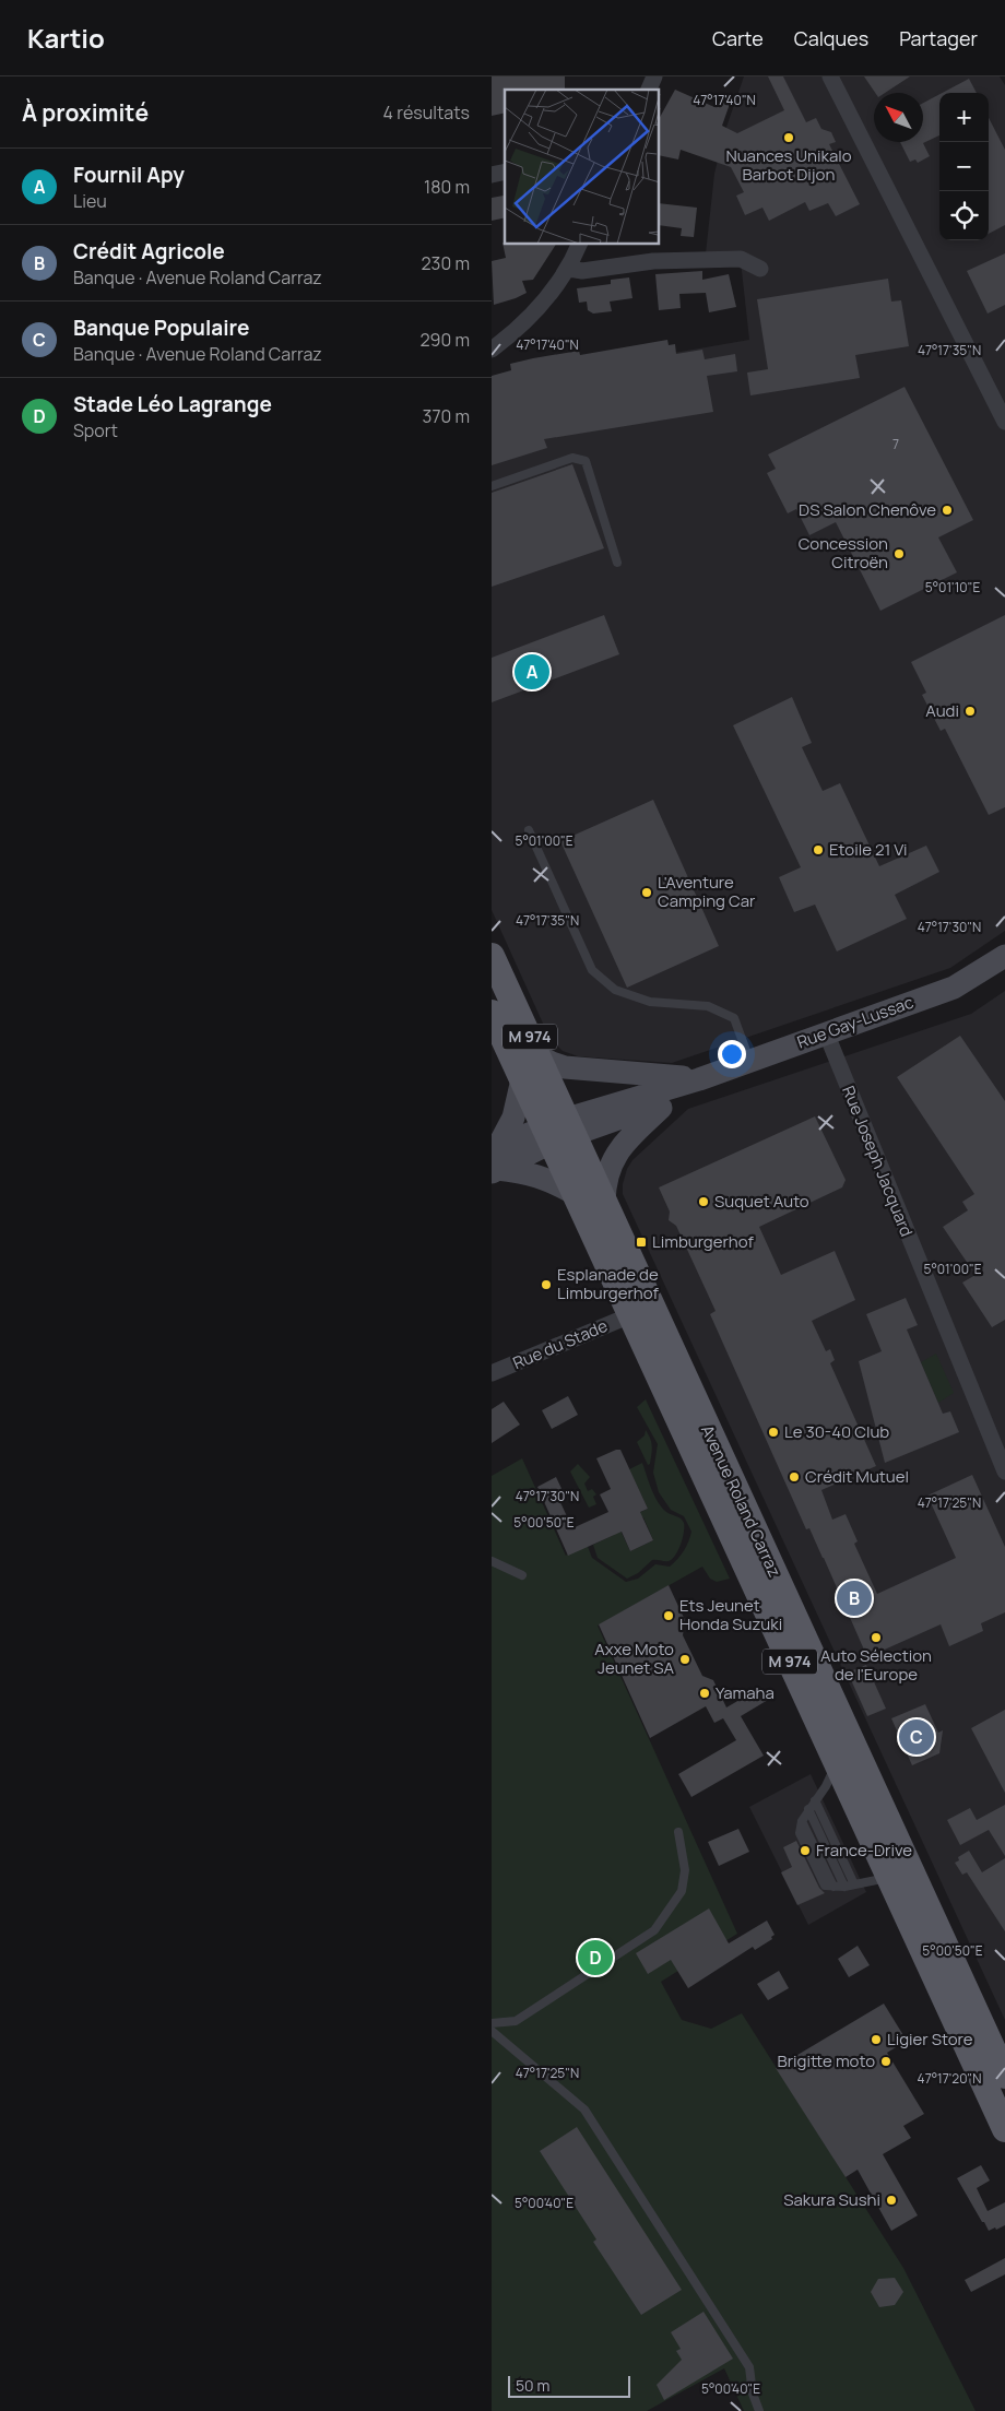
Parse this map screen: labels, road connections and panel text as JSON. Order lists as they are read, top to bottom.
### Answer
{
  "streets": {
    "main road": ["Rue Gay-Lussac", "M 974", "Avenue Roland Carraz"],
    "street": ["Rue Joseph Jacquard", "Rue du Stade"]
  },
  "crossings": [
    ["Rue Gay-Lussac", "Rue Joseph Jacquard"],
    ["Rue Gay-Lussac", "Avenue Roland Carraz"],
    ["Rue du Stade", "Avenue Roland Carraz"]
  ],
  "places": {
    "other": [
      "Nuances Unikalo Barbot Dijon",
      "DS Salon Chenôve",
      "Concession Citroën",
      "Audi",
      "Etoile 21 Vi",
      "L'Aventure Camping Car",
      "Suquet Auto",
      "Esplanade de Limburgerhof",
      "Le 30-40 Club",
      "Crédit Mutuel",
      "Ets Jeunet Honda Suzuki",
      "Auto Sélection de l'Europe",
      "Axxe Moto Jeunet SA",
      "Yamaha",
      "France-Drive",
      "Ligier Store",
      "Brigitte moto",
      "Sakura Sushi"
    ],
    "transit": ["Limburgerhof"]
  },
  "house_numbers": ["7"],
  "scale_bar": "50 m",
  "north": "top left",
  "page": {
    "header": "Kartio",
    "nav": ["Carte", "Calques", "Partager"],
    "heading": ["À proximité", "4 résultats"],
    "map_buttons": ["+", "−"],
    "list": [
      {
        "mark": "A",
        "name": "Fournil Apy",
        "note": "Lieu",
        "value": "180 m"
      },
      {
        "mark": "B",
        "name": "Crédit Agricole",
        "note": "Banque · Avenue Roland Carraz",
        "value": "230 m"
      },
      {
        "mark": "C",
        "name": "Banque Populaire",
        "note": "Banque · Avenue Roland Carraz",
        "value": "290 m"
      },
      {
        "mark": "D",
        "name": "Stade Léo Lagrange",
        "note": "Sport",
        "value": "370 m"
      }
    ],
    "pins": [
      "A",
      "B",
      "C",
      "D"
    ],
    "scale": "50 m"
  },
  "coordinates": [
    "47°17'40\"N",
    "47°17'35\"N",
    "5°01'10\"E",
    "5°01'00\"E",
    "47°17'30\"N",
    "47°17'25\"N",
    "5°00'50\"E",
    "47°17'20\"N",
    "5°00'40\"E"
  ]
}
